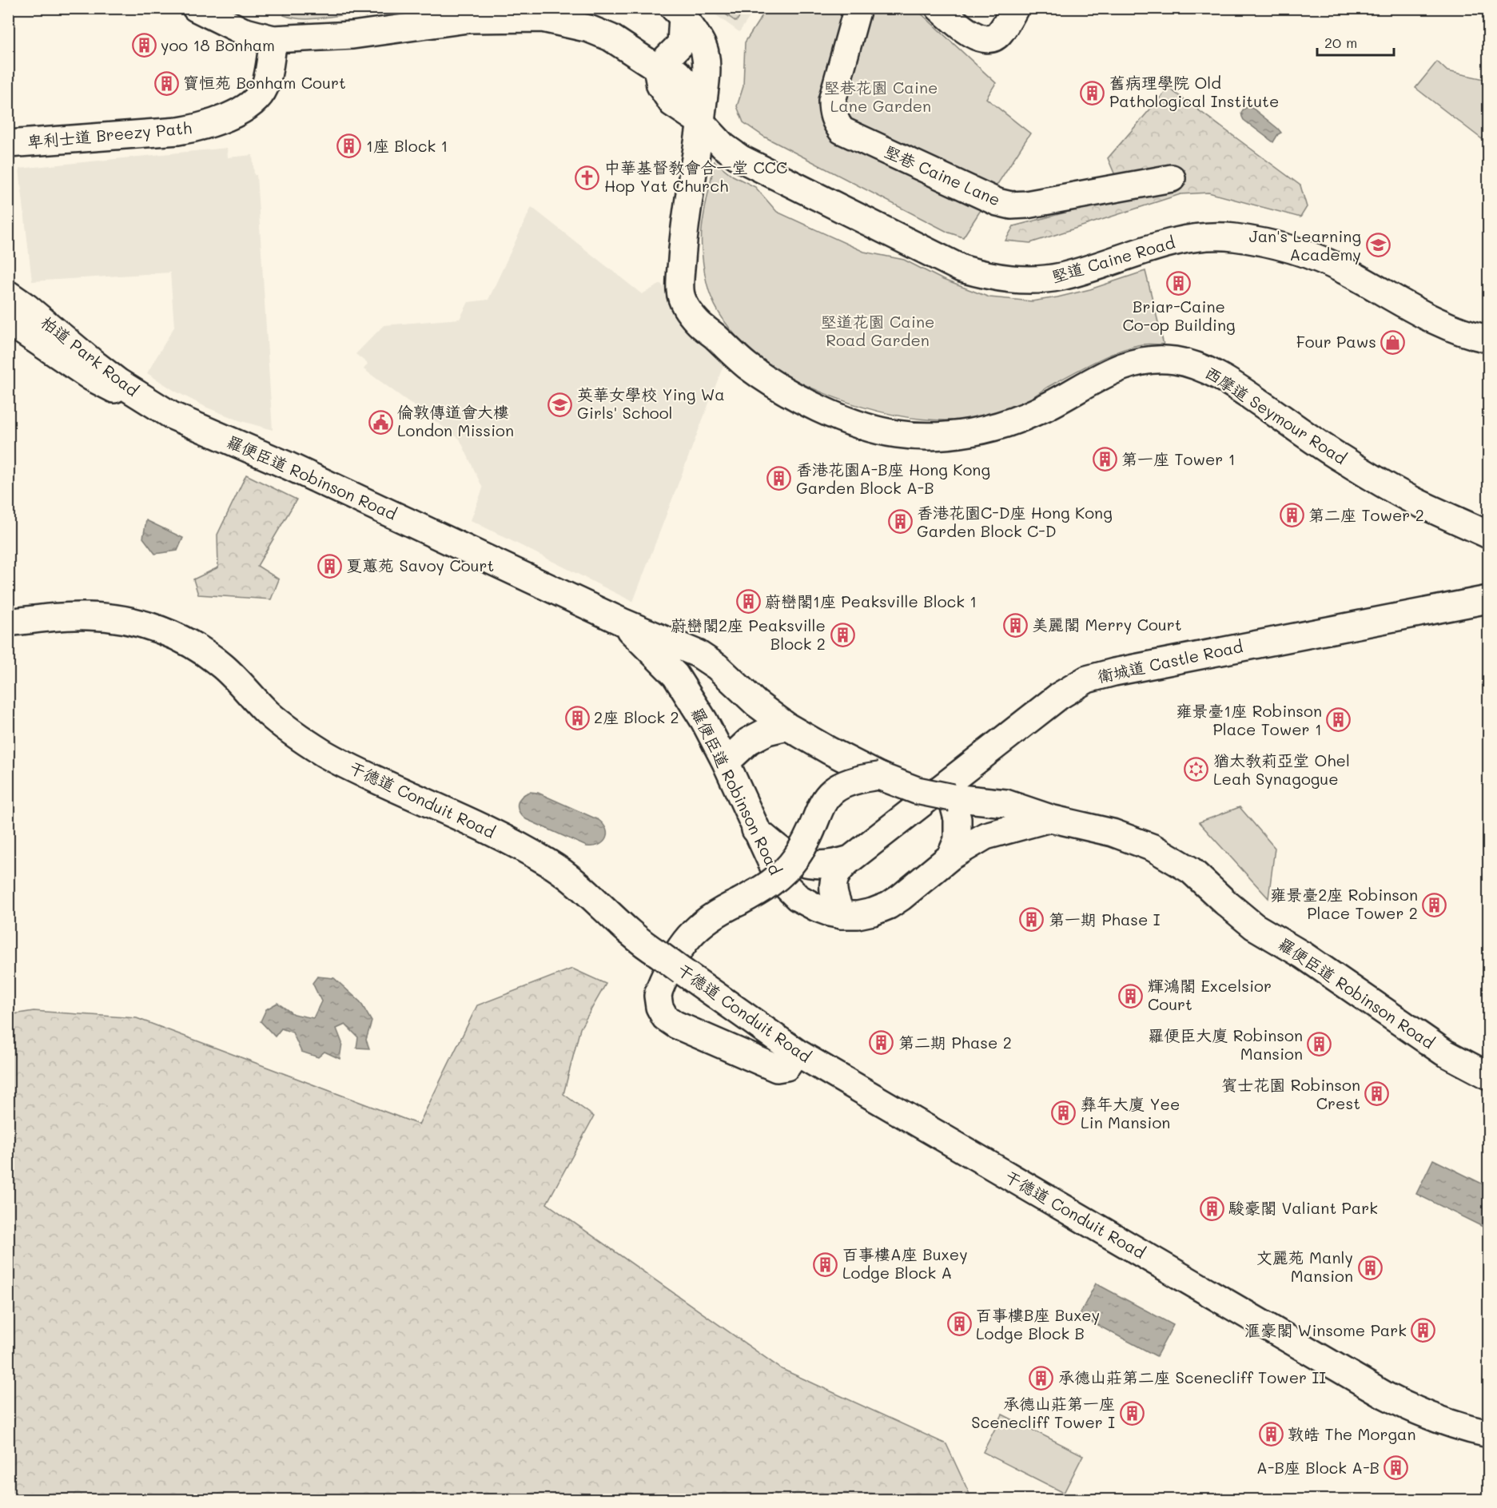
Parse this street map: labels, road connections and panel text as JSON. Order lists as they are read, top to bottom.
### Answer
{
  "streets": {
    "street": [
      "卑利士道 Breezy Path",
      "堅巷 Caine Lane",
      "堅道 Caine Road",
      "柏道 Park Road",
      "西摩道 Seymour Road",
      "羅便臣道 Robinson Road",
      "衛城道 Castle Road",
      "干德道 Conduit Road"
    ]
  },
  "crossings": [
    ["堅道 Caine Road", "西摩道 Seymour Road"],
    ["柏道 Park Road", "羅便臣道 Robinson Road"],
    ["羅便臣道 Robinson Road", "衛城道 Castle Road"]
  ],
  "parks": ["堅巷花園 Caine Lane Garden", "堅道花園 Caine Road Garden"],
  "places": {
    "building": [
      "yoo 18 Bonham",
      "寶恒苑 Bonham Court",
      "舊病理學院 Old Pathological Institute",
      "1座 Block 1",
      "Briar-Caine Co-op Building",
      "第一座 Tower 1",
      "香港花園A-B座 Hong Kong Garden Block A-B",
      "第二座 Tower 2",
      "香港花園C-D座 Hong Kong Garden Block C-D",
      "夏蕙苑 Savoy Court",
      "蔚巒閣1座 Peaksville Block 1",
      "美麗閣 Merry Court",
      "蔚巒閣2座 Peaksville Block 2",
      "2座 Block 2",
      "雍景臺1座 Robinson Place Tower 1",
      "雍景臺2座 Robinson Place Tower 2",
      "第一期 Phase I",
      "輝鴻閣 Excelsior Court",
      "第二期 Phase 2",
      "羅便臣大廈 Robinson Mansion",
      "賓士花園 Robinson Crest",
      "彝年大廈 Yee Lin Mansion",
      "駿豪閣 Valiant Park",
      "百事樓A座 Buxey Lodge Block A",
      "文麗苑 Manly Mansion",
      "百事樓B座 Buxey Lodge Block B",
      "滙豪閣 Winsome Park",
      "承德山莊第二座 Scenecliff Tower II",
      "承德山莊第一座 Scenecliff Tower I",
      "敦皓 The Morgan",
      "A-B座 Block A-B"
    ],
    "church": ["中華基督教會合一堂 CCC Hop Yat Church"],
    "school or university": ["Jan's Learning Academy", "英華女學校 Ying Wa Girls' School"],
    "shop": ["Four Paws"],
    "public building": ["倫敦傳道會大樓 London Mission"],
    "synagogue": ["猶太教莉亞堂 Ohel Leah Synagogue"]
  },
  "scale_bar": "20 m"
}
